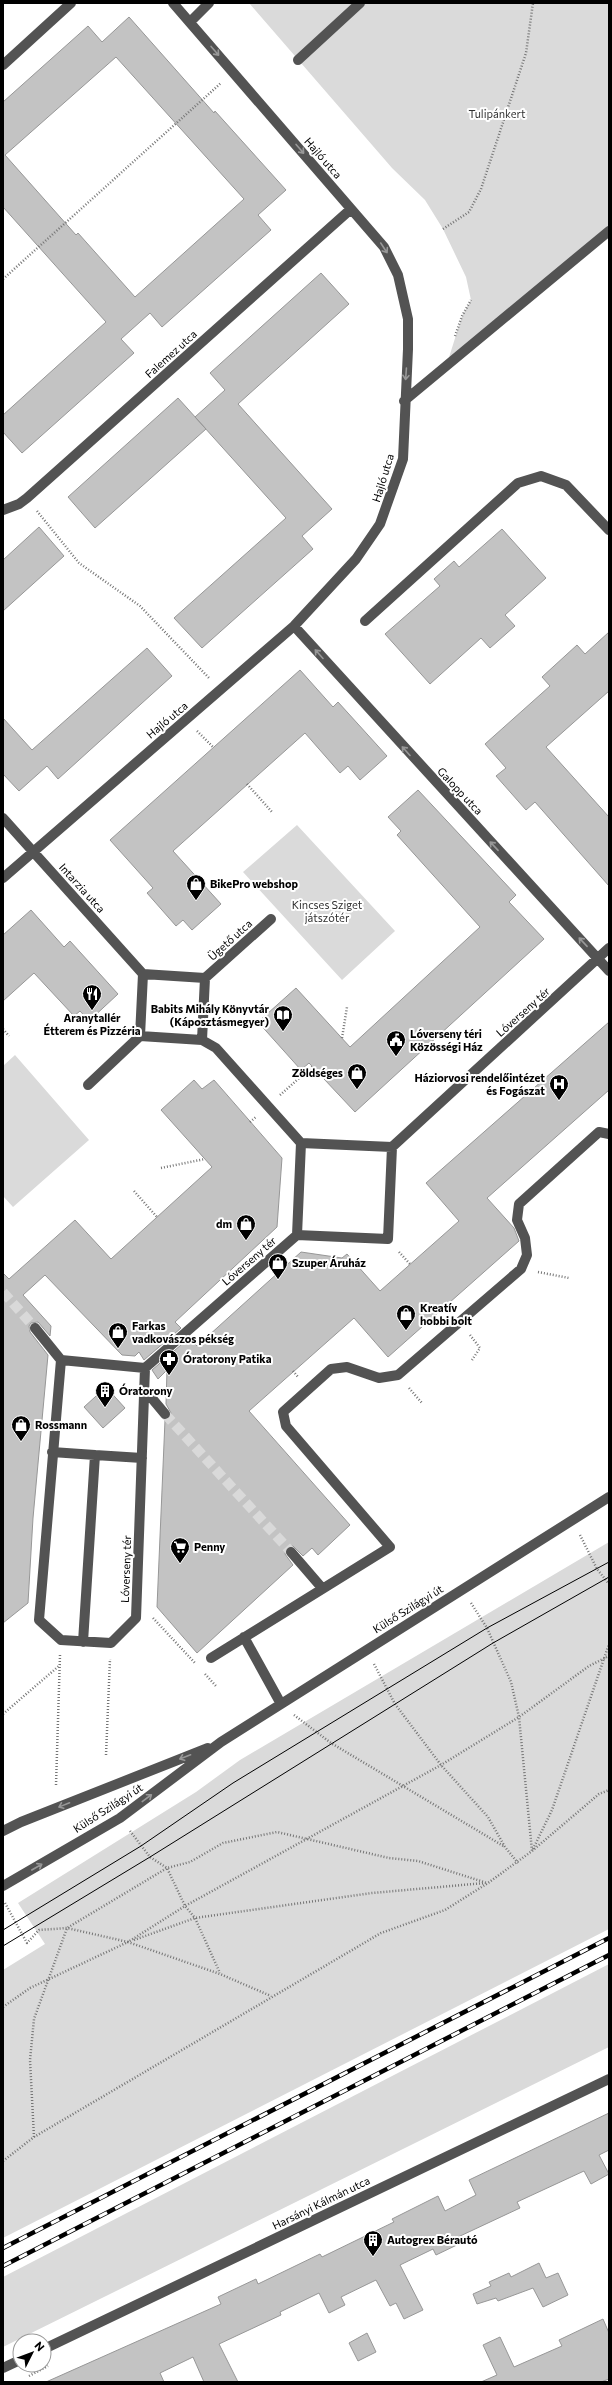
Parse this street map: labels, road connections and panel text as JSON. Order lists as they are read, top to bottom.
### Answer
{
  "streets": {
    "street": [
      "Hajló utca",
      "Falemez utca",
      "Galopp utca",
      "Intarzia utca",
      "Ügető utca",
      "Lóverseny tér",
      "Külső Szilágyi út",
      "Harsányi Kálmán utca"
    ]
  },
  "crossings": [
    ["Hajló utca", "Falemez utca"],
    ["Hajló utca", "Galopp utca"],
    ["Hajló utca", "Intarzia utca"],
    ["Galopp utca", "Lóverseny tér"]
  ],
  "one_way": ["Hajló utca", "Galopp utca"],
  "parks": ["Tulipánkert", "Kincses Sziget játszótér"],
  "places": {
    "shop": [
      "BikePro webshop",
      "Zöldséges",
      "dm",
      "Szuper Áruház",
      "Kreatív hobbi bolt",
      "Farkas vadkovászos pékség",
      "Rossmann"
    ],
    "restaurant": ["Aranytallér Étterem és Pizzéria"],
    "library": ["Babits Mihály Könyvtár (Káposztásmegyer)"],
    "public building": ["Lóverseny téri Közösségi Ház"],
    "hospital": ["Háziorvosi rendelőintézet és Fogászat"],
    "pharmacy": ["Óratorony Patika"],
    "building": ["Óratorony", "Autogrex Bérautó"],
    "supermarket": ["Penny"]
  },
  "north": "top right"
}
